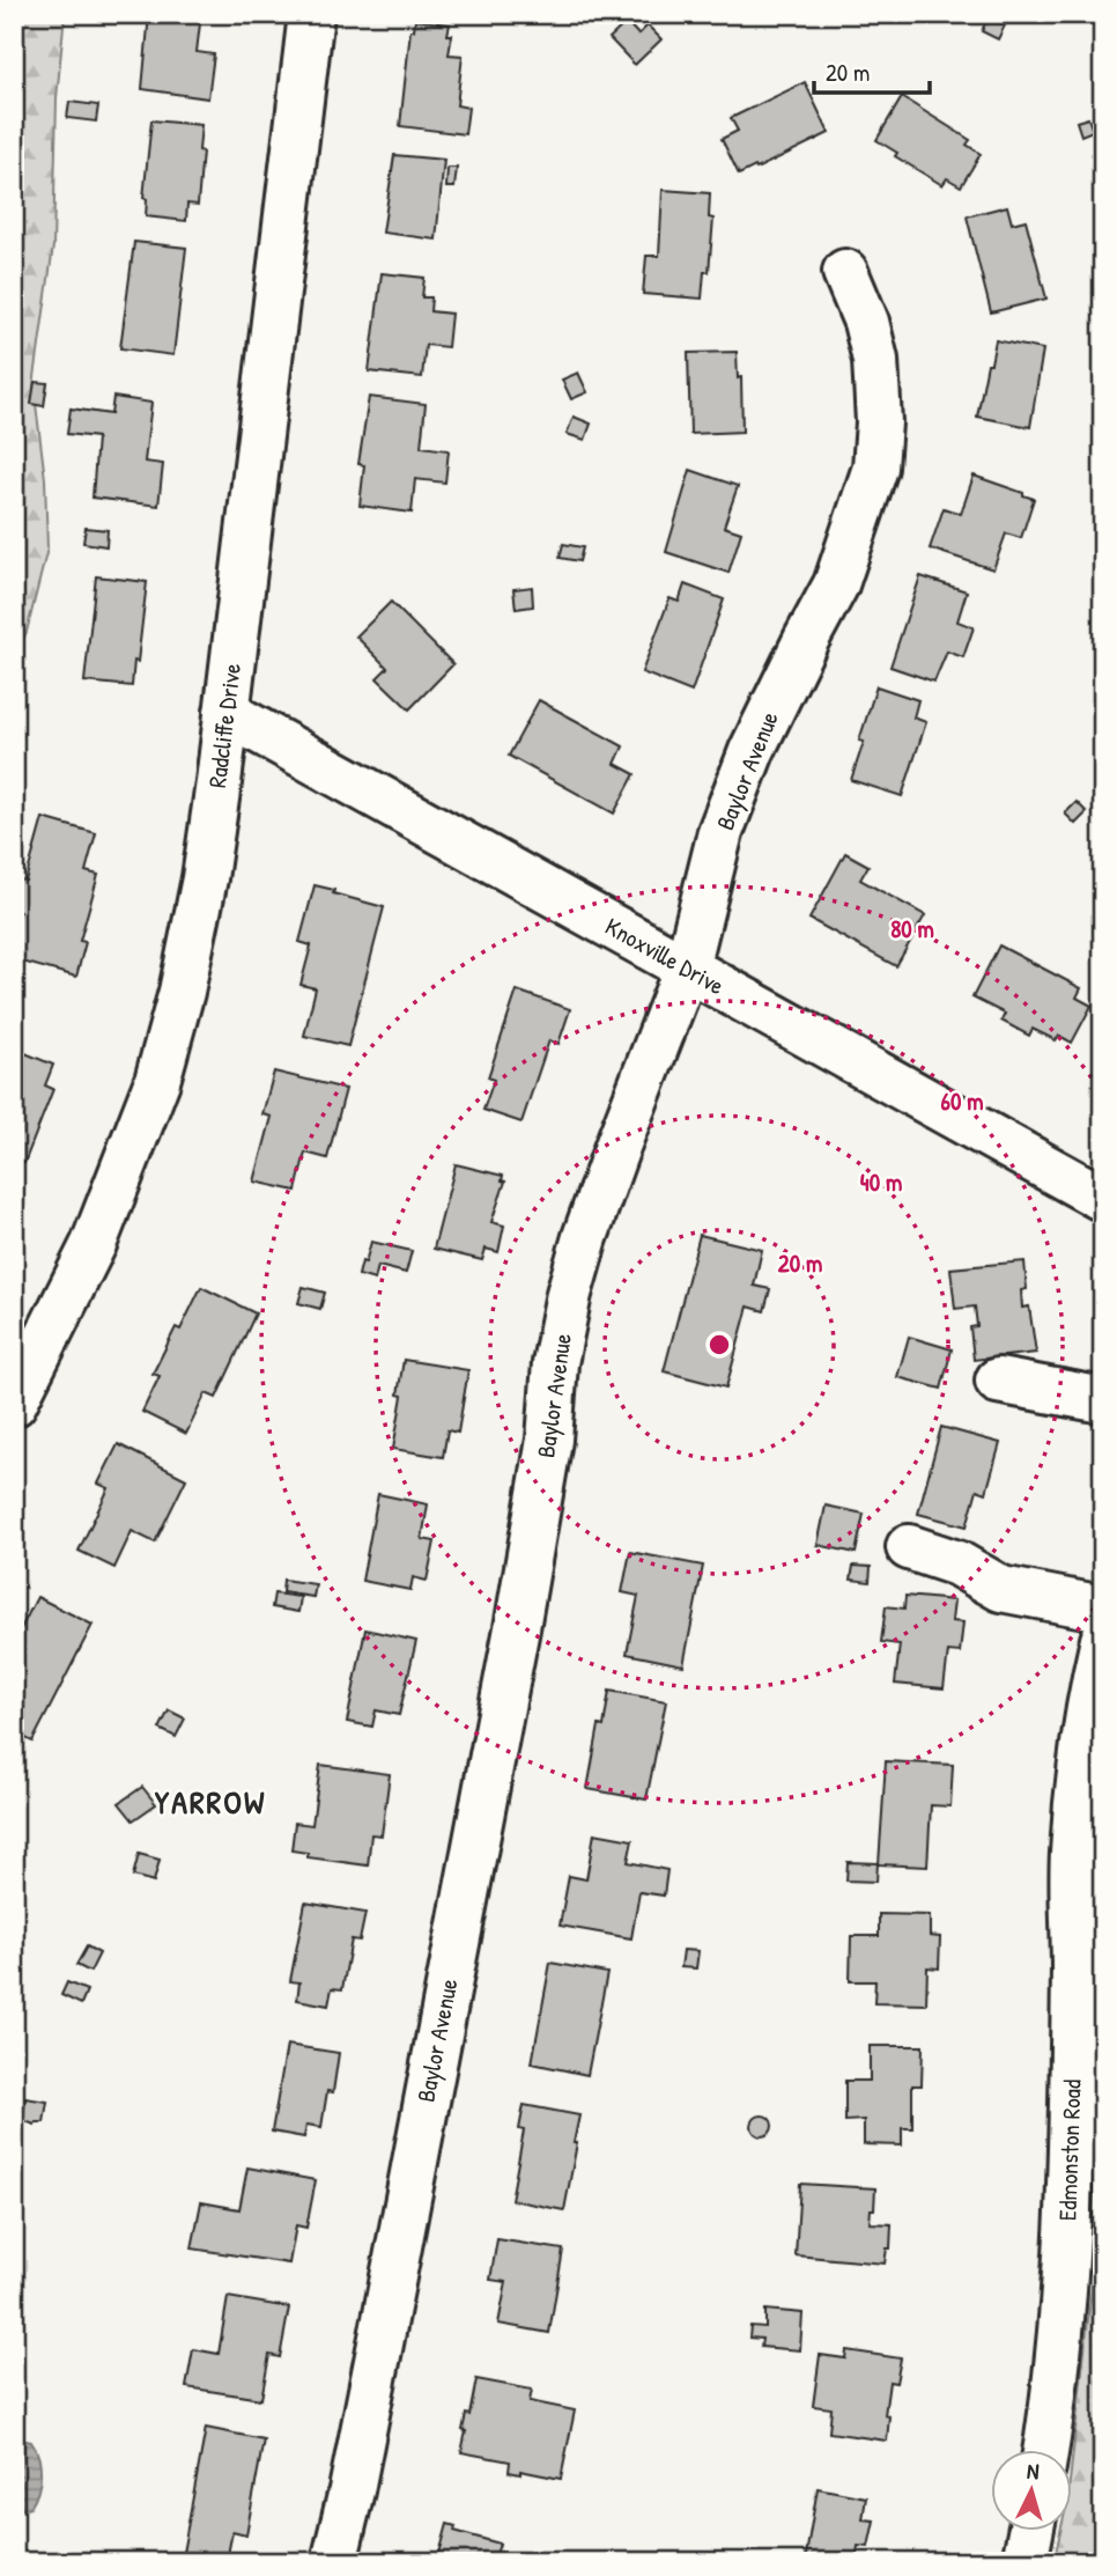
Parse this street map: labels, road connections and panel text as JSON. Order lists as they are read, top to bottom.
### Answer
{
  "streets": {
    "street": [
      "Radcliffe Drive",
      "Baylor Avenue",
      "Knoxville Drive",
      "Edmonston Road"
    ]
  },
  "crossings": [
    ["Radcliffe Drive", "Knoxville Drive"],
    ["Baylor Avenue", "Knoxville Drive"]
  ],
  "districts": ["YARROW"],
  "scale_bar": "20 m",
  "north": "top",
  "rings": [
    "80 m",
    "60 m",
    "40 m",
    "20 m"
  ]
}
